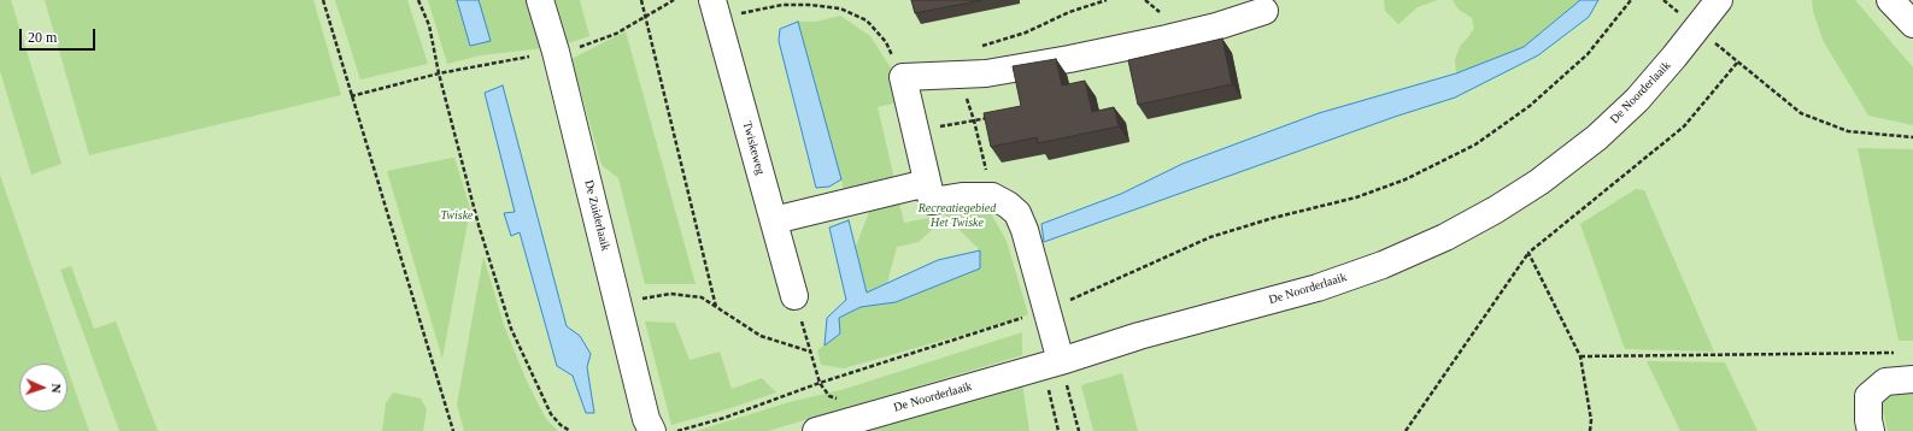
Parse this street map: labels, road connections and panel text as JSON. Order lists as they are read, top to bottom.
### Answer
{
  "streets": {
    "street": ["De Noorderlaaik", "Twiskeweg", "De Zuiderlaaik"]
  },
  "parks": ["Recreatiegebied Het Twiske", "Twiske"],
  "scale_bar": "20 m",
  "north": "right"
}
